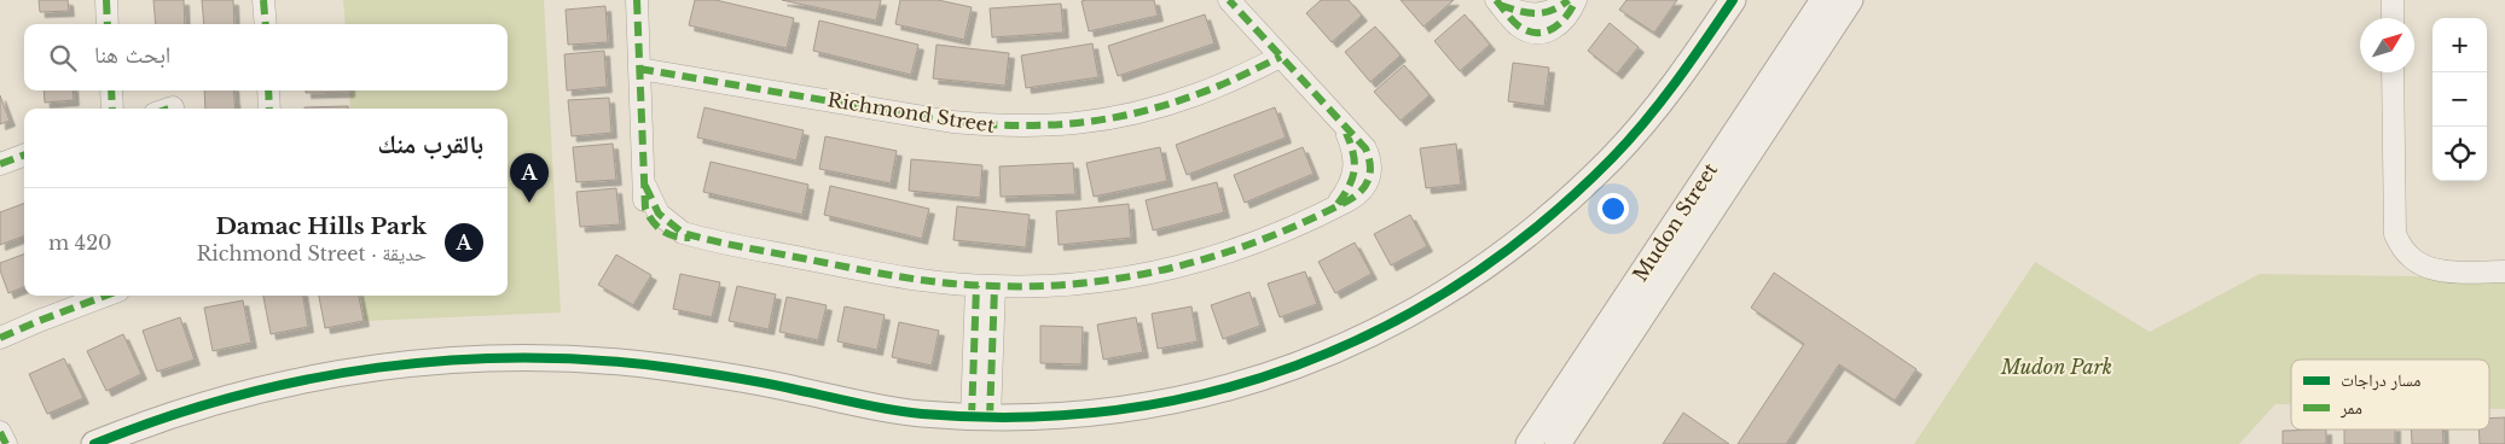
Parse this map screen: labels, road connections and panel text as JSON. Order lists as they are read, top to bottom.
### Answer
{
  "streets": {
    "street": ["Richmond Street", "Mudon Street"]
  },
  "parks": ["Mudon Park"],
  "legend": ["مسار دراجات", "ممر"],
  "north": "top right",
  "page": {
    "map_buttons": ["+", "−"],
    "search": "ابحث هنا",
    "heading": "بالقرب منك",
    "pins": "A",
    "list": [
      {
        "mark": "A",
        "name": "Damac Hills Park",
        "note": "حديقة · Richmond Street",
        "value": "420 m"
      }
    ]
  }
}
